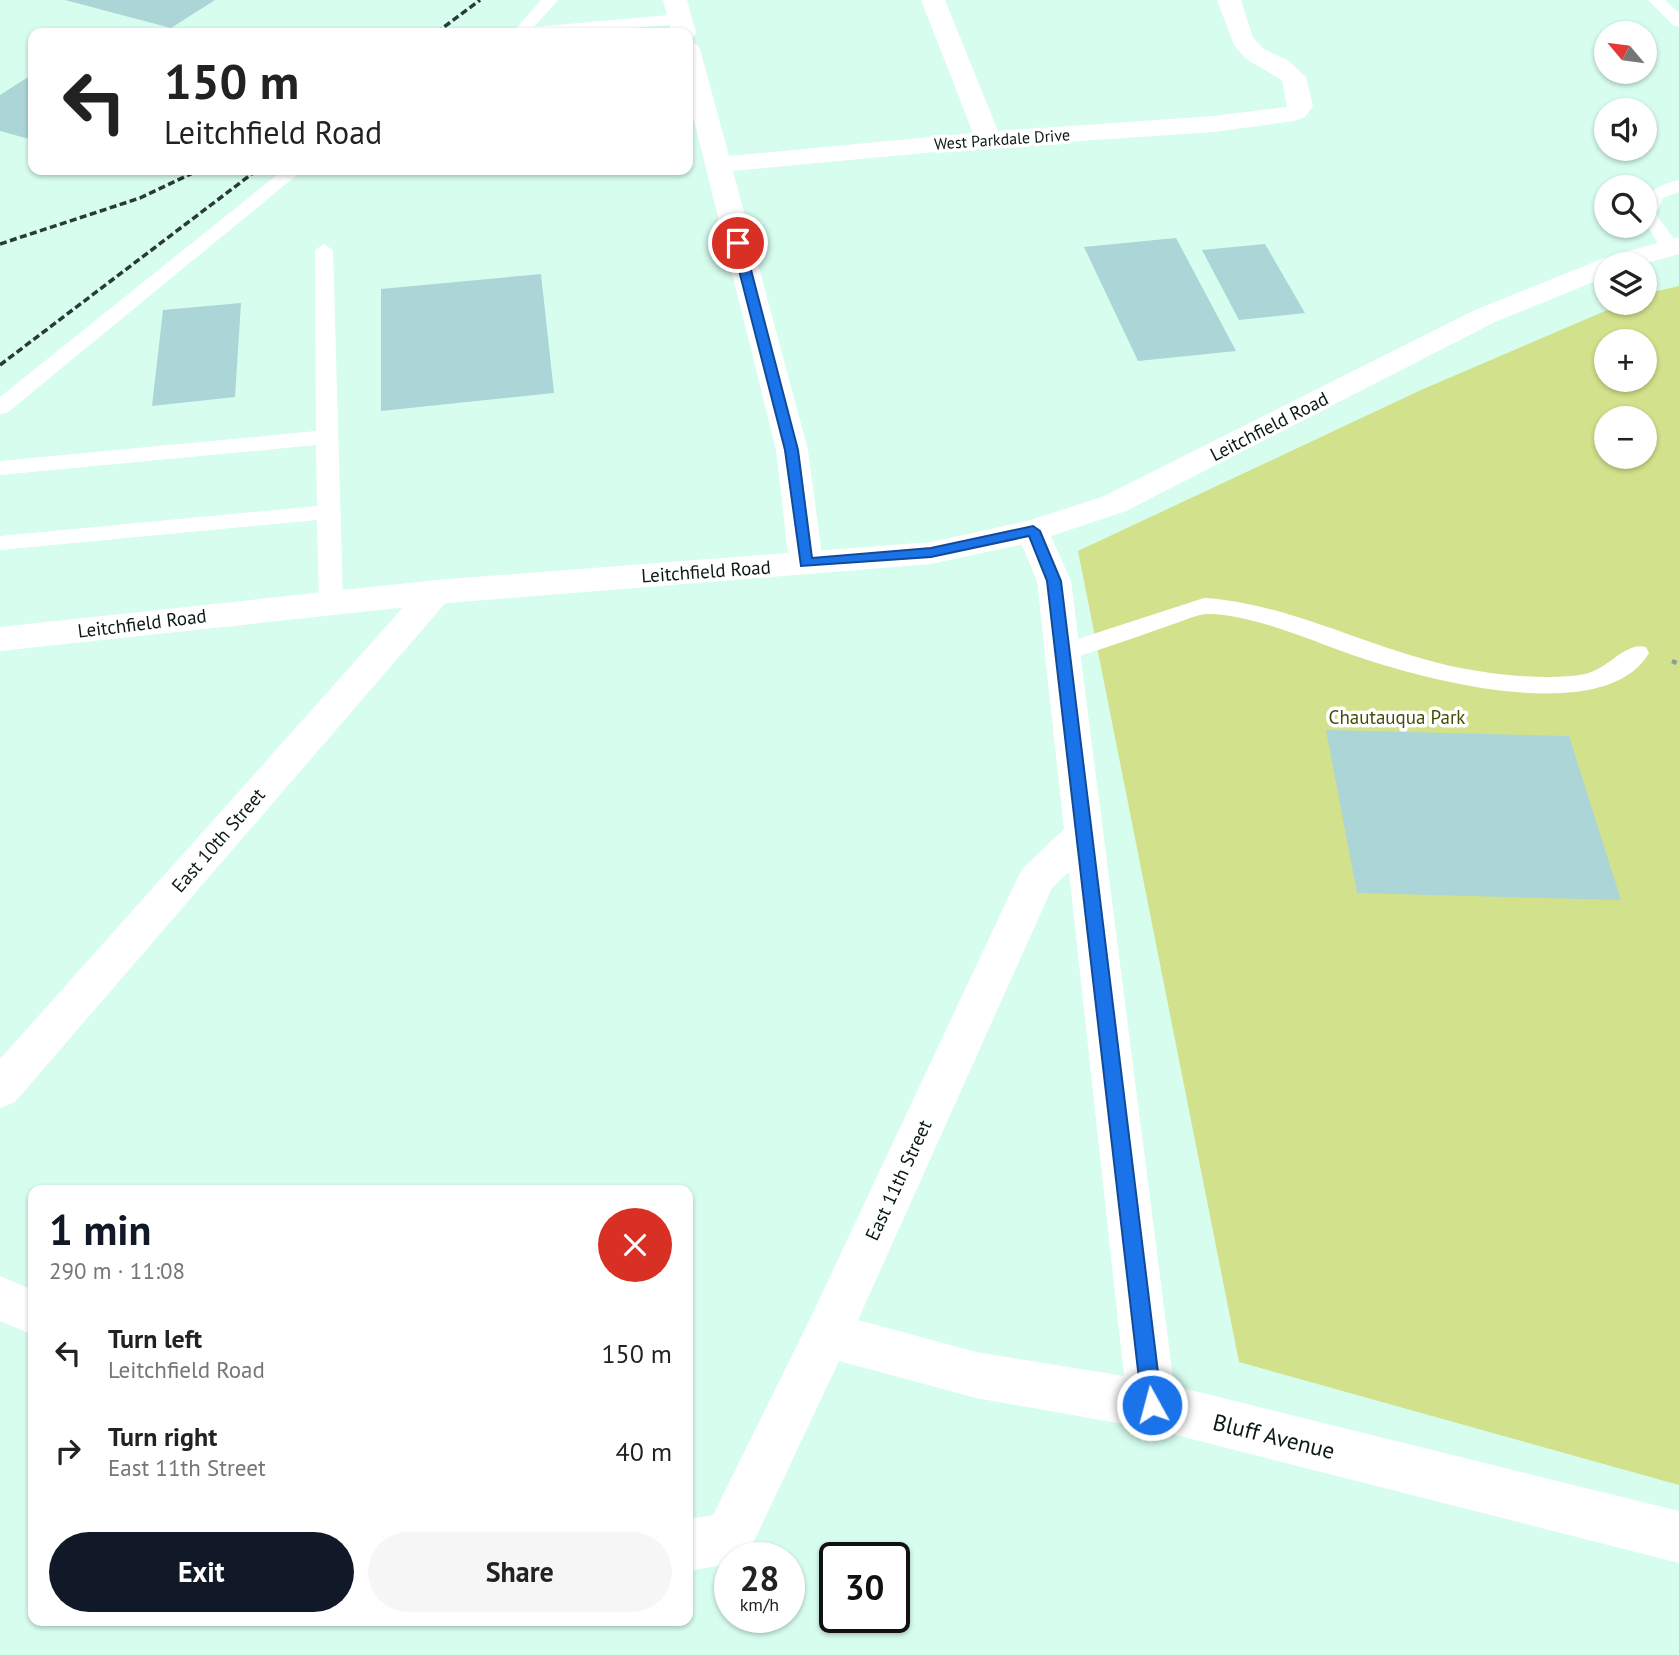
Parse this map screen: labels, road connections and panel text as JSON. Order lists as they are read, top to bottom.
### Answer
{
  "streets": {
    "street": [
      "West Parkdale Drive",
      "Leitchfield Road",
      "East 10th Street",
      "East 11th Street",
      "Bluff Avenue"
    ]
  },
  "crossings": [
    ["Leitchfield Road", "East 10th Street"],
    ["East 11th Street", "Bluff Avenue"]
  ],
  "parks": ["Chautauqua Park"],
  "north": "top left",
  "page": {
    "map_buttons": ["+", "−"],
    "turn": ["150 m", "Leitchfield Road"],
    "heading": ["1 min", "290 m · 11:08"],
    "list": [
      {
        "name": "Turn left",
        "note": "Leitchfield Road",
        "value": "150 m"
      },
      {
        "name": "Turn right",
        "note": "East 11th Street",
        "value": "40 m"
      }
    ],
    "buttons": ["Exit", "Share"],
    "speed": "28 km/h",
    "limit": "30"
  }
}
